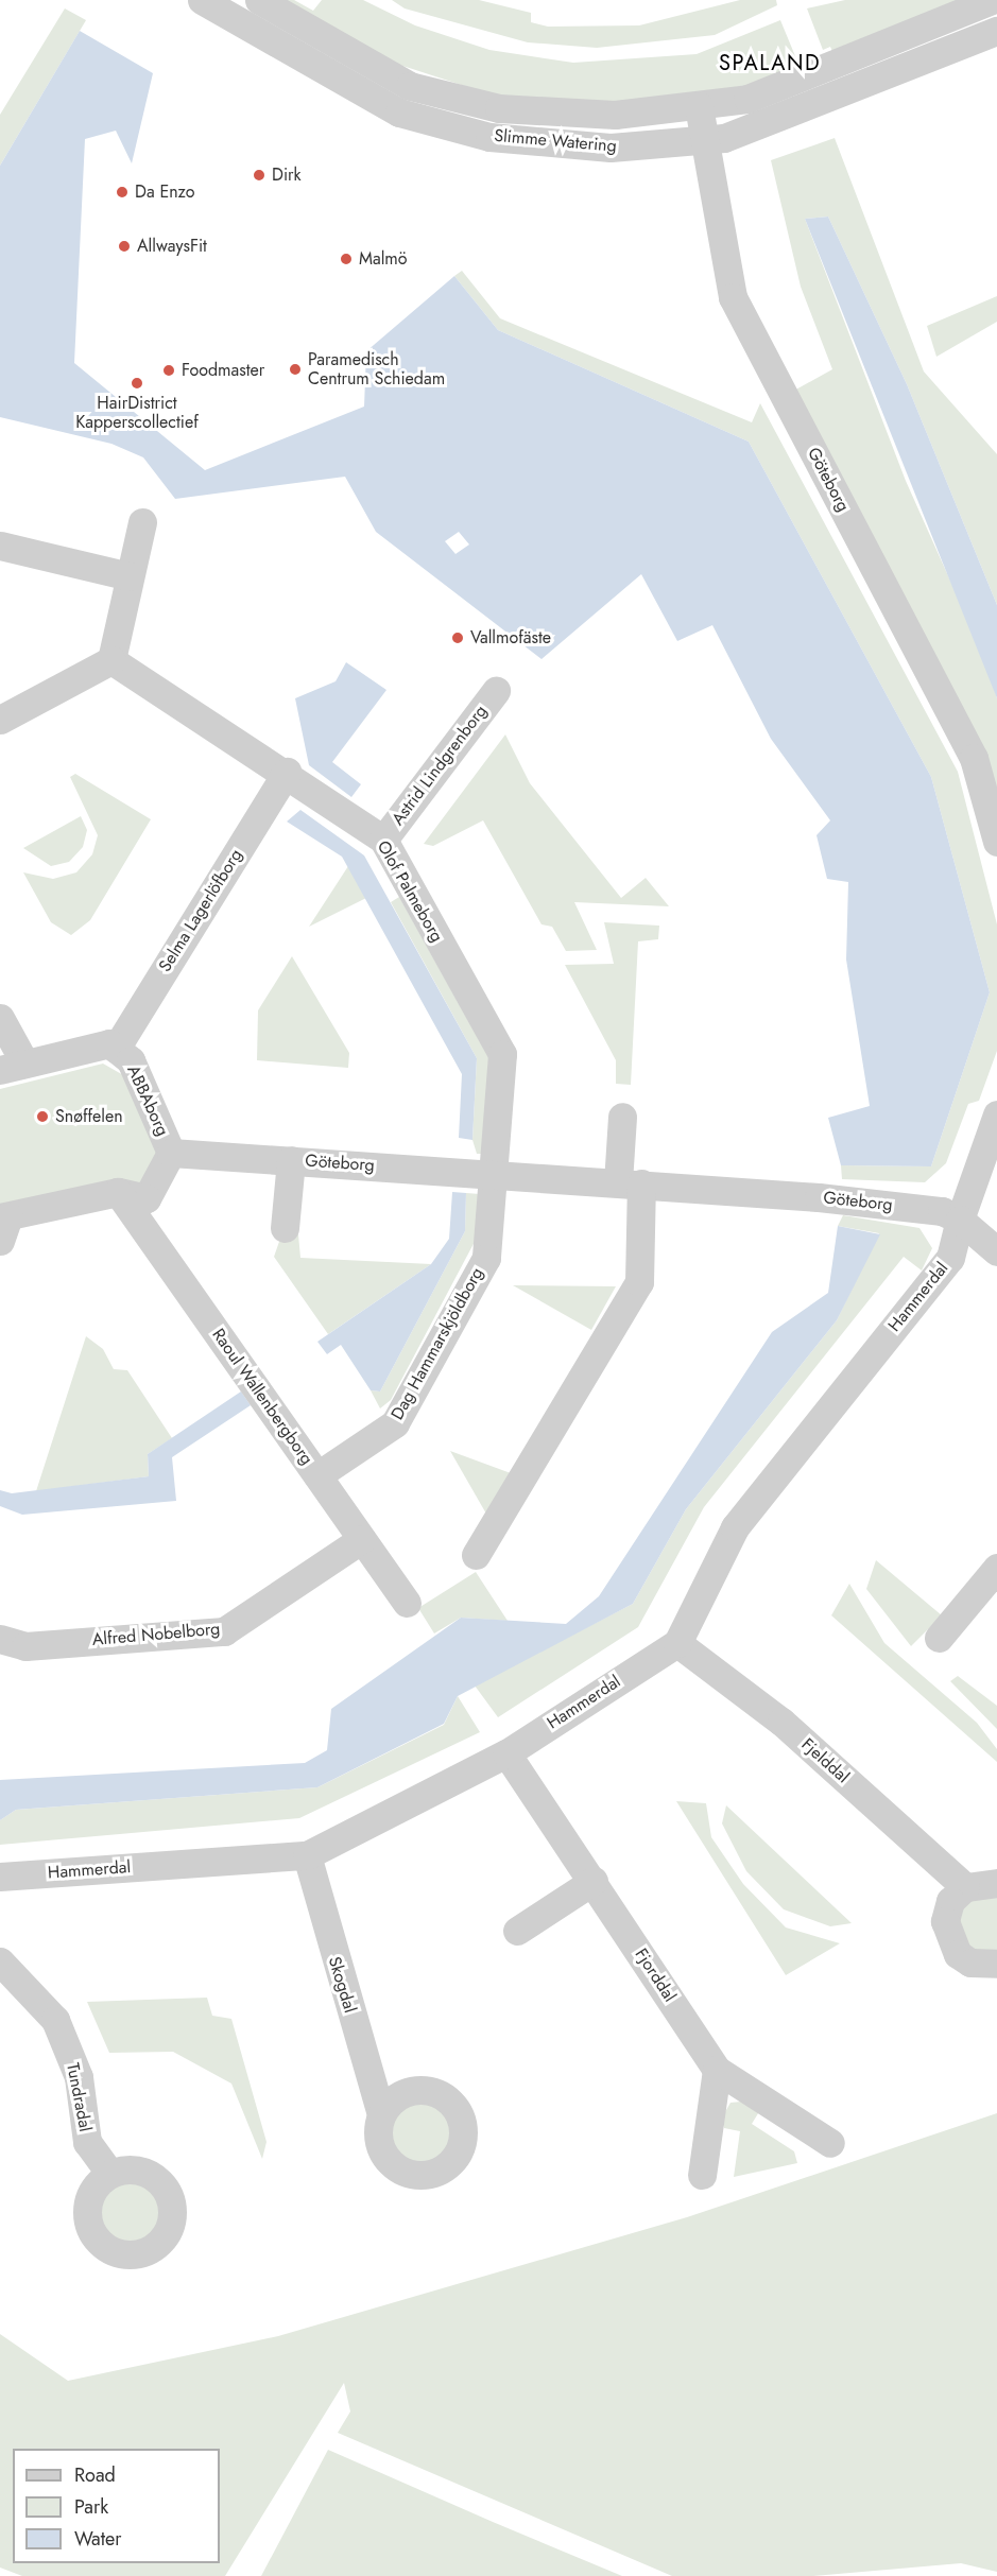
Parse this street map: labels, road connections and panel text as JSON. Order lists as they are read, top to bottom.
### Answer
{
  "streets": {
    "street": [
      "Slimme Watering",
      "Göteborg",
      "Astrid Lindgrenborg",
      "Olof Palmeborg",
      "Selma Lagerlöfborg",
      "ABBAborg",
      "Hammerdal",
      "Dag Hammarskjöldborg",
      "Raoul Wallenbergborg",
      "Alfred Nobelborg",
      "Fjelddal",
      "Fjorddal",
      "Skogdal",
      "Tundradal"
    ]
  },
  "crossings": [
    ["Slimme Watering", "Göteborg"],
    ["Göteborg", "Olof Palmeborg"],
    ["Göteborg", "ABBAborg"],
    ["Göteborg", "Hammerdal"],
    ["Göteborg", "Dag Hammarskjöldborg"],
    ["Astrid Lindgrenborg", "Olof Palmeborg"],
    ["Olof Palmeborg", "Selma Lagerlöfborg"],
    ["Olof Palmeborg", "Dag Hammarskjöldborg"],
    ["Selma Lagerlöfborg", "ABBAborg"],
    ["ABBAborg", "Raoul Wallenbergborg"],
    ["Hammerdal", "Fjelddal"],
    ["Hammerdal", "Fjorddal"],
    ["Hammerdal", "Skogdal"],
    ["Dag Hammarskjöldborg", "Raoul Wallenbergborg"],
    ["Raoul Wallenbergborg", "Alfred Nobelborg"]
  ],
  "districts": ["SPALAND"],
  "places": [
    "Dirk",
    "Da Enzo",
    "AllwaysFit",
    "Malmö",
    "Paramedisch Centrum Schiedam",
    "Foodmaster",
    "HairDistrict Kapperscollectief",
    "Vallmofäste",
    "Snøffelen"
  ],
  "legend": ["Road", "Park", "Water"]
}
